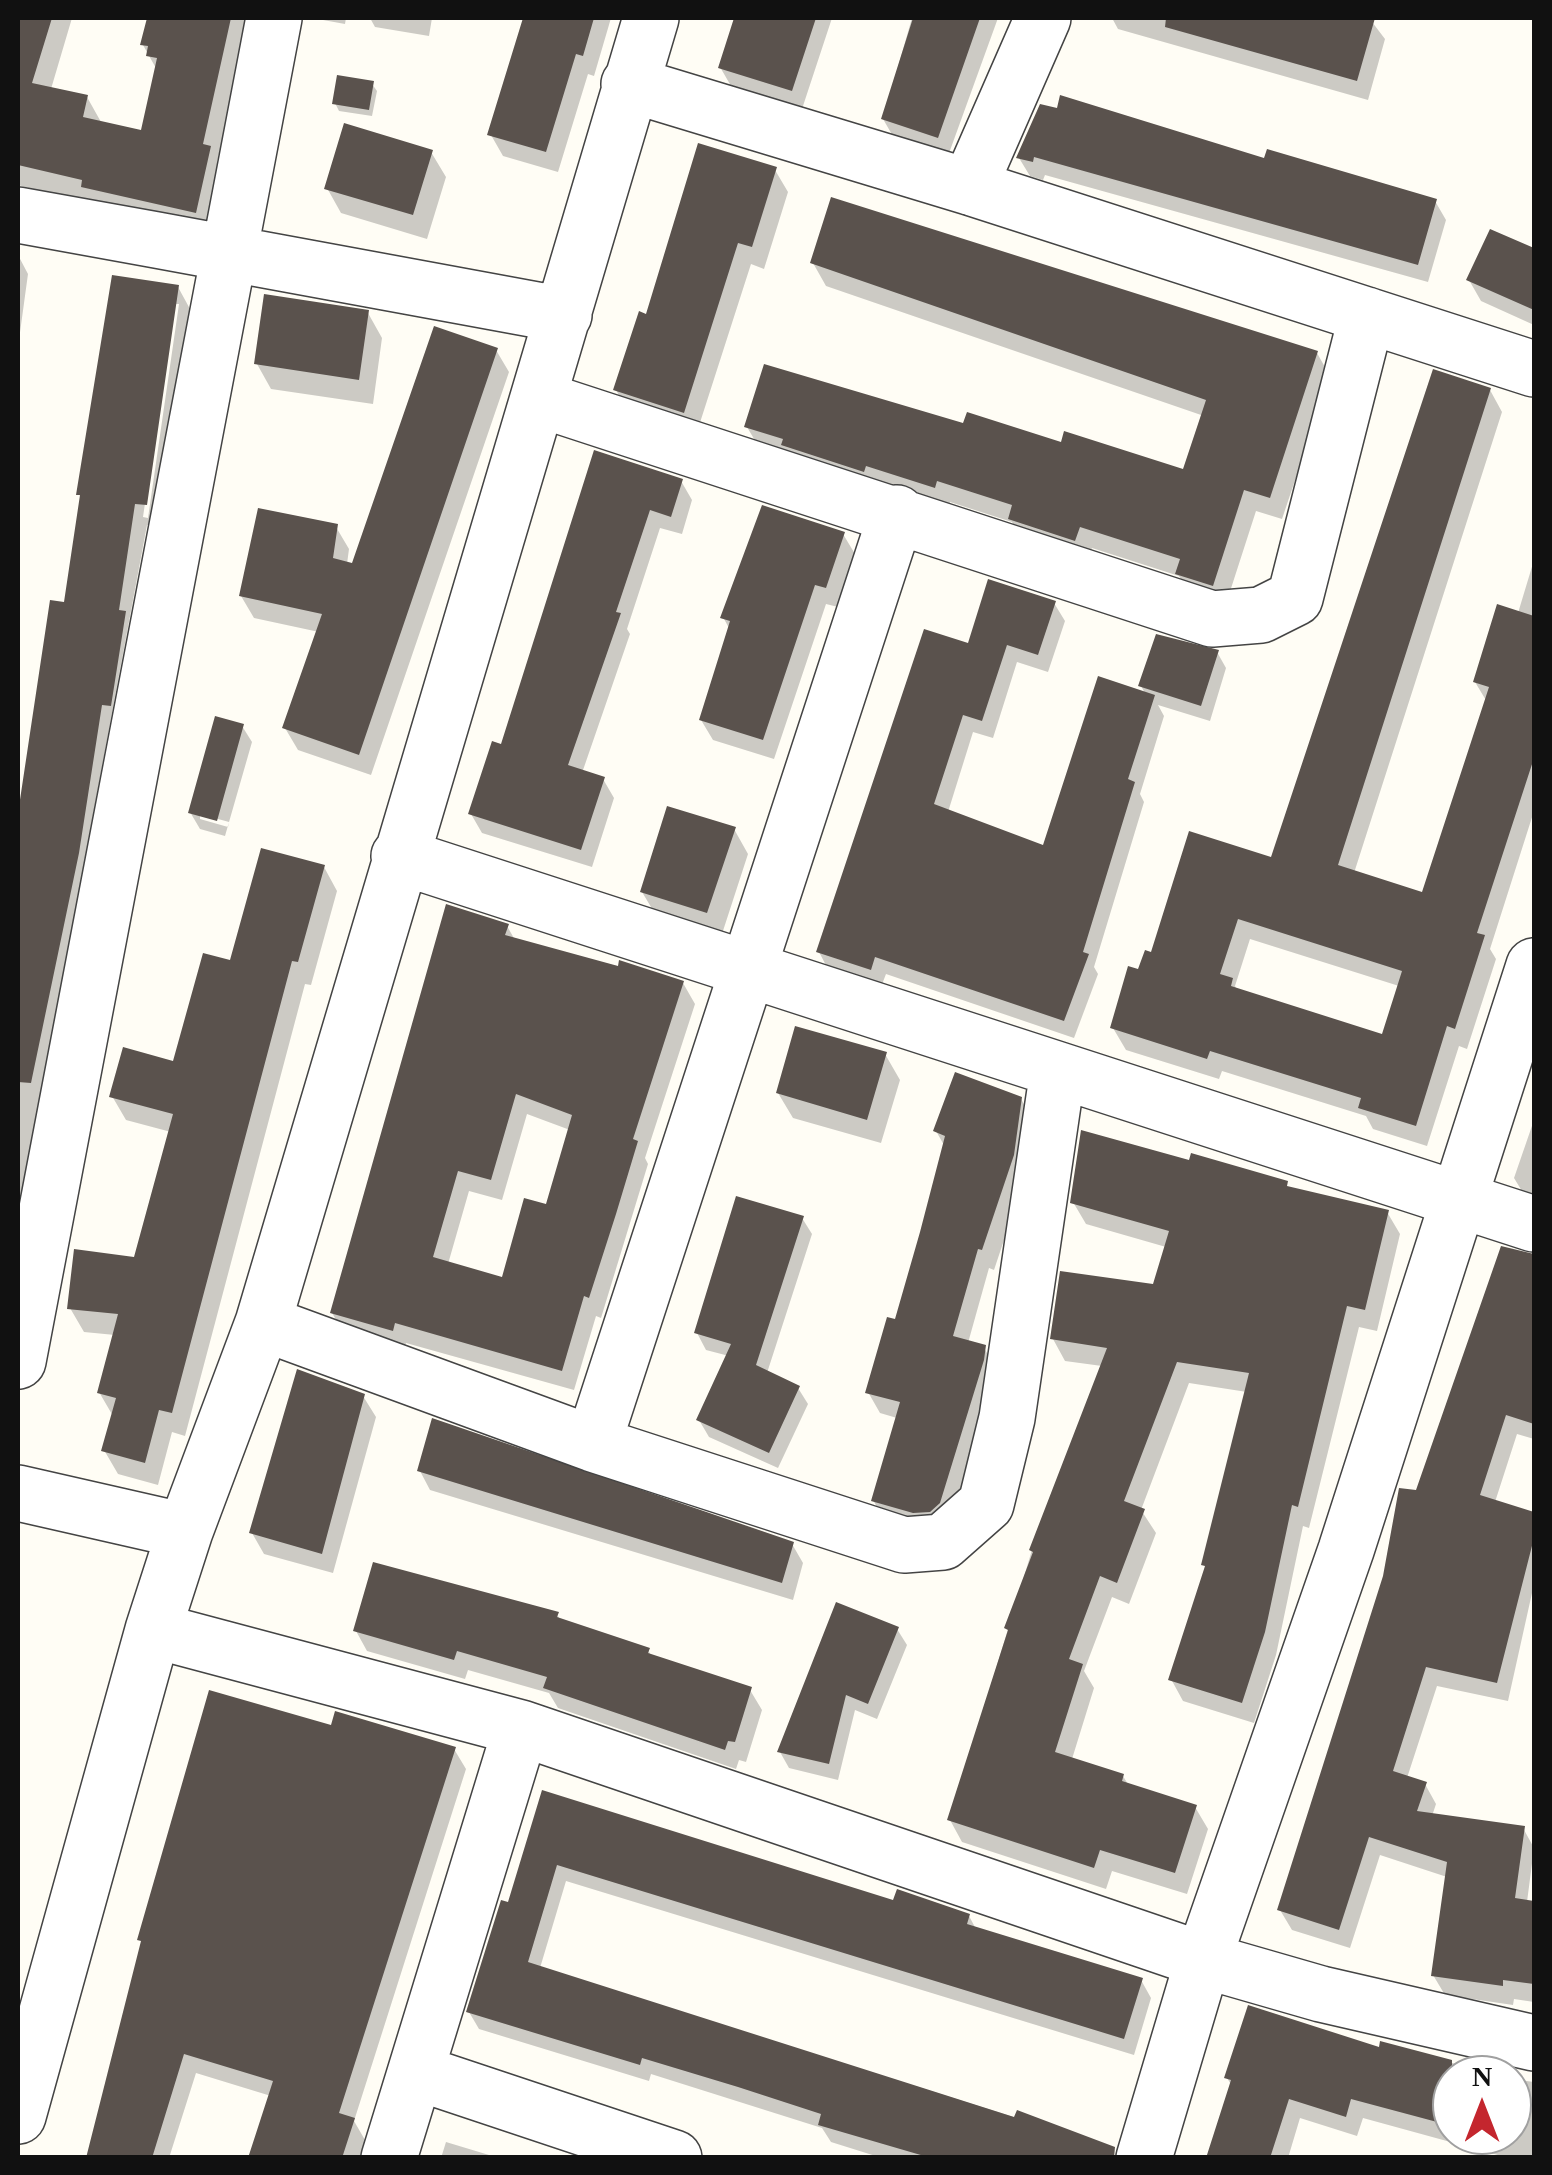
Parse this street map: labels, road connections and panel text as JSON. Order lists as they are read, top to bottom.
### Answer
{
  "north": "top"
}
